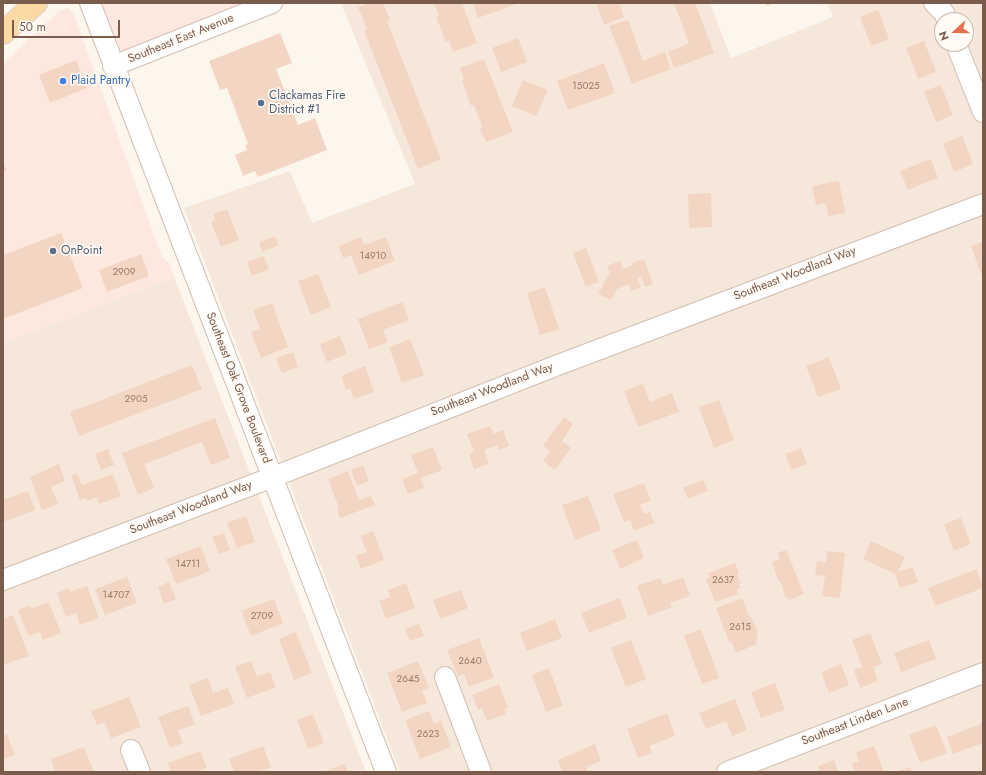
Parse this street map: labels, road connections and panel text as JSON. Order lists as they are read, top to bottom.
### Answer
{
  "streets": {
    "street": [
      "Southeast East Avenue",
      "Southeast Woodland Way",
      "Southeast Oak Grove Boulevard",
      "Southeast Linden Lane"
    ]
  },
  "crossings": [
    ["Southeast East Avenue", "Southeast Oak Grove Boulevard"],
    ["Southeast Woodland Way", "Southeast Oak Grove Boulevard"]
  ],
  "places": ["Plaid Pantry", "Clackamas Fire District #1", "OnPoint"],
  "house_numbers": [
    "15025",
    "14910",
    "2909",
    "2905",
    "14711",
    "2637",
    "14707",
    "2709",
    "2615",
    "2640",
    "2645",
    "2623"
  ],
  "scale_bar": "50 m",
  "north": "left"
}
